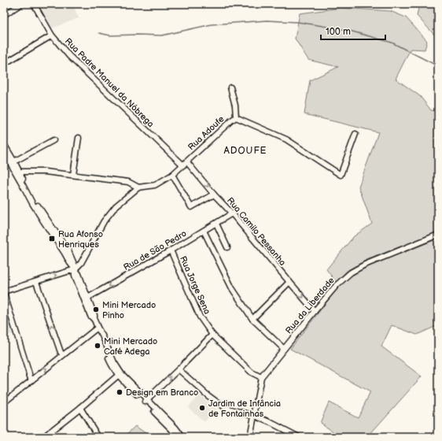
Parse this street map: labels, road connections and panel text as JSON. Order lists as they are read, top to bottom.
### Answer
{
  "streets": {
    "street": [
      "Rua Padre Manuel da Nóbrega",
      "Rua Adoufe",
      "Rua Camilo Pessanha",
      "Rua de São Pedro",
      "Rua Jorge Sena",
      "Rua da Liberdade"
    ]
  },
  "crossings": [
    ["Rua Padre Manuel da Nóbrega", "Rua Adoufe"],
    ["Rua Padre Manuel da Nóbrega", "Rua Camilo Pessanha"],
    ["Rua Adoufe", "Rua Camilo Pessanha"],
    ["Rua Camilo Pessanha", "Rua de São Pedro"],
    ["Rua Camilo Pessanha", "Rua da Liberdade"],
    ["Rua de São Pedro", "Rua Jorge Sena"],
    ["Rua Jorge Sena", "Rua da Liberdade"]
  ],
  "one_way": ["Rua Camilo Pessanha"],
  "districts": ["ADOUFE"],
  "places": {
    "transit": ["Rua Afonso Henriques"],
    "other": [
      "Mini Mercado Pinho",
      "Mini Mercado Café Adega",
      "Design em Branco",
      "Jardim de Infância de Fontainhas"
    ]
  },
  "scale_bar": "100 m"
}
